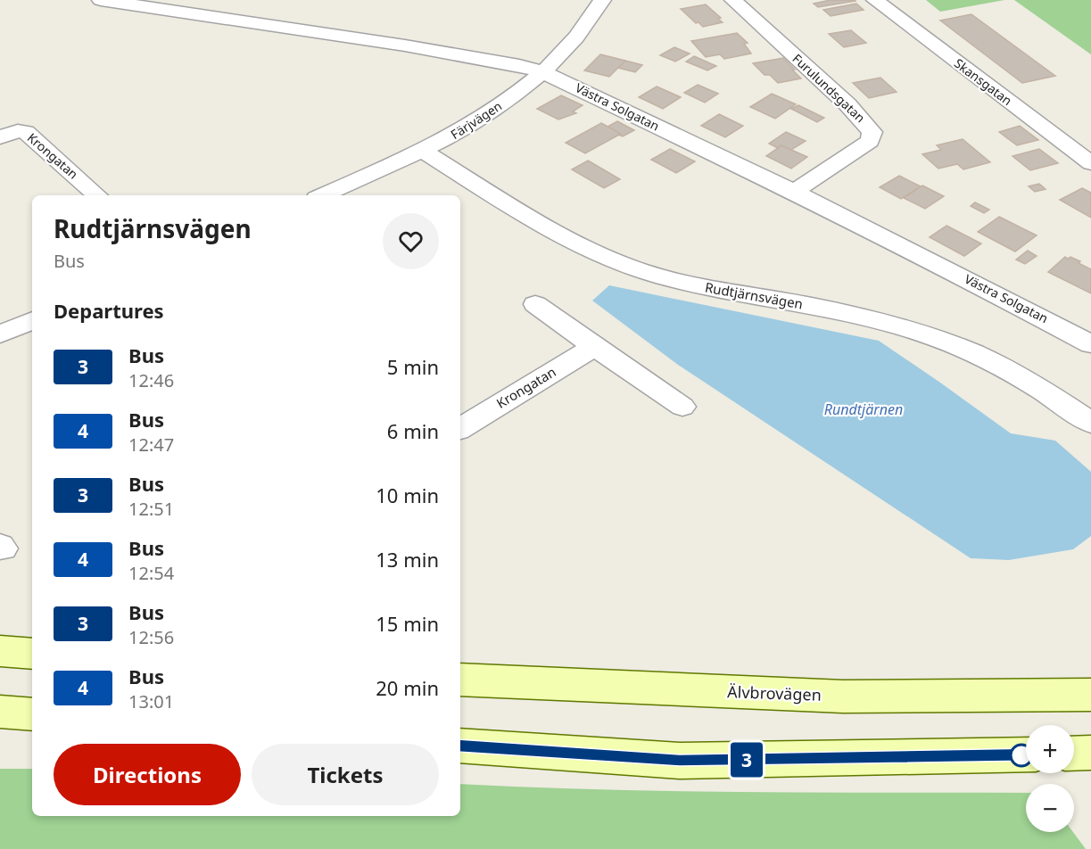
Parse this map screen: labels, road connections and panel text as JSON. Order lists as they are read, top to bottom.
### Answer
{
  "streets": {
    "main road": ["Älvbrovägen"],
    "street": [
      "Skansgatan",
      "Furulundsgatan",
      "Västra Solgatan",
      "Färjvägen",
      "Krongatan",
      "Rudtjärnsvägen"
    ]
  },
  "crossings": [
    ["Furulundsgatan", "Västra Solgatan"],
    ["Västra Solgatan", "Färjvägen"],
    ["Färjvägen", "Rudtjärnsvägen"]
  ],
  "water": ["Rundtjärnen"],
  "lines": ["bus line 3"],
  "page": {
    "on_map": "3",
    "heading": [
      ["Rudtjärnsvägen", "Bus"],
      "Departures"
    ],
    "list": [
      {
        "mark": "3",
        "name": "Bus",
        "note": "12:46",
        "value": "5 min"
      },
      {
        "mark": "4",
        "name": "Bus",
        "note": "12:47",
        "value": "6 min"
      },
      {
        "mark": "3",
        "name": "Bus",
        "note": "12:51",
        "value": "10 min"
      },
      {
        "mark": "4",
        "name": "Bus",
        "note": "12:54",
        "value": "13 min"
      },
      {
        "mark": "3",
        "name": "Bus",
        "note": "12:56",
        "value": "15 min"
      },
      {
        "mark": "4",
        "name": "Bus",
        "note": "13:01",
        "value": "20 min"
      }
    ],
    "map_buttons": ["+", "−"],
    "buttons": ["Directions", "Tickets"]
  }
}
